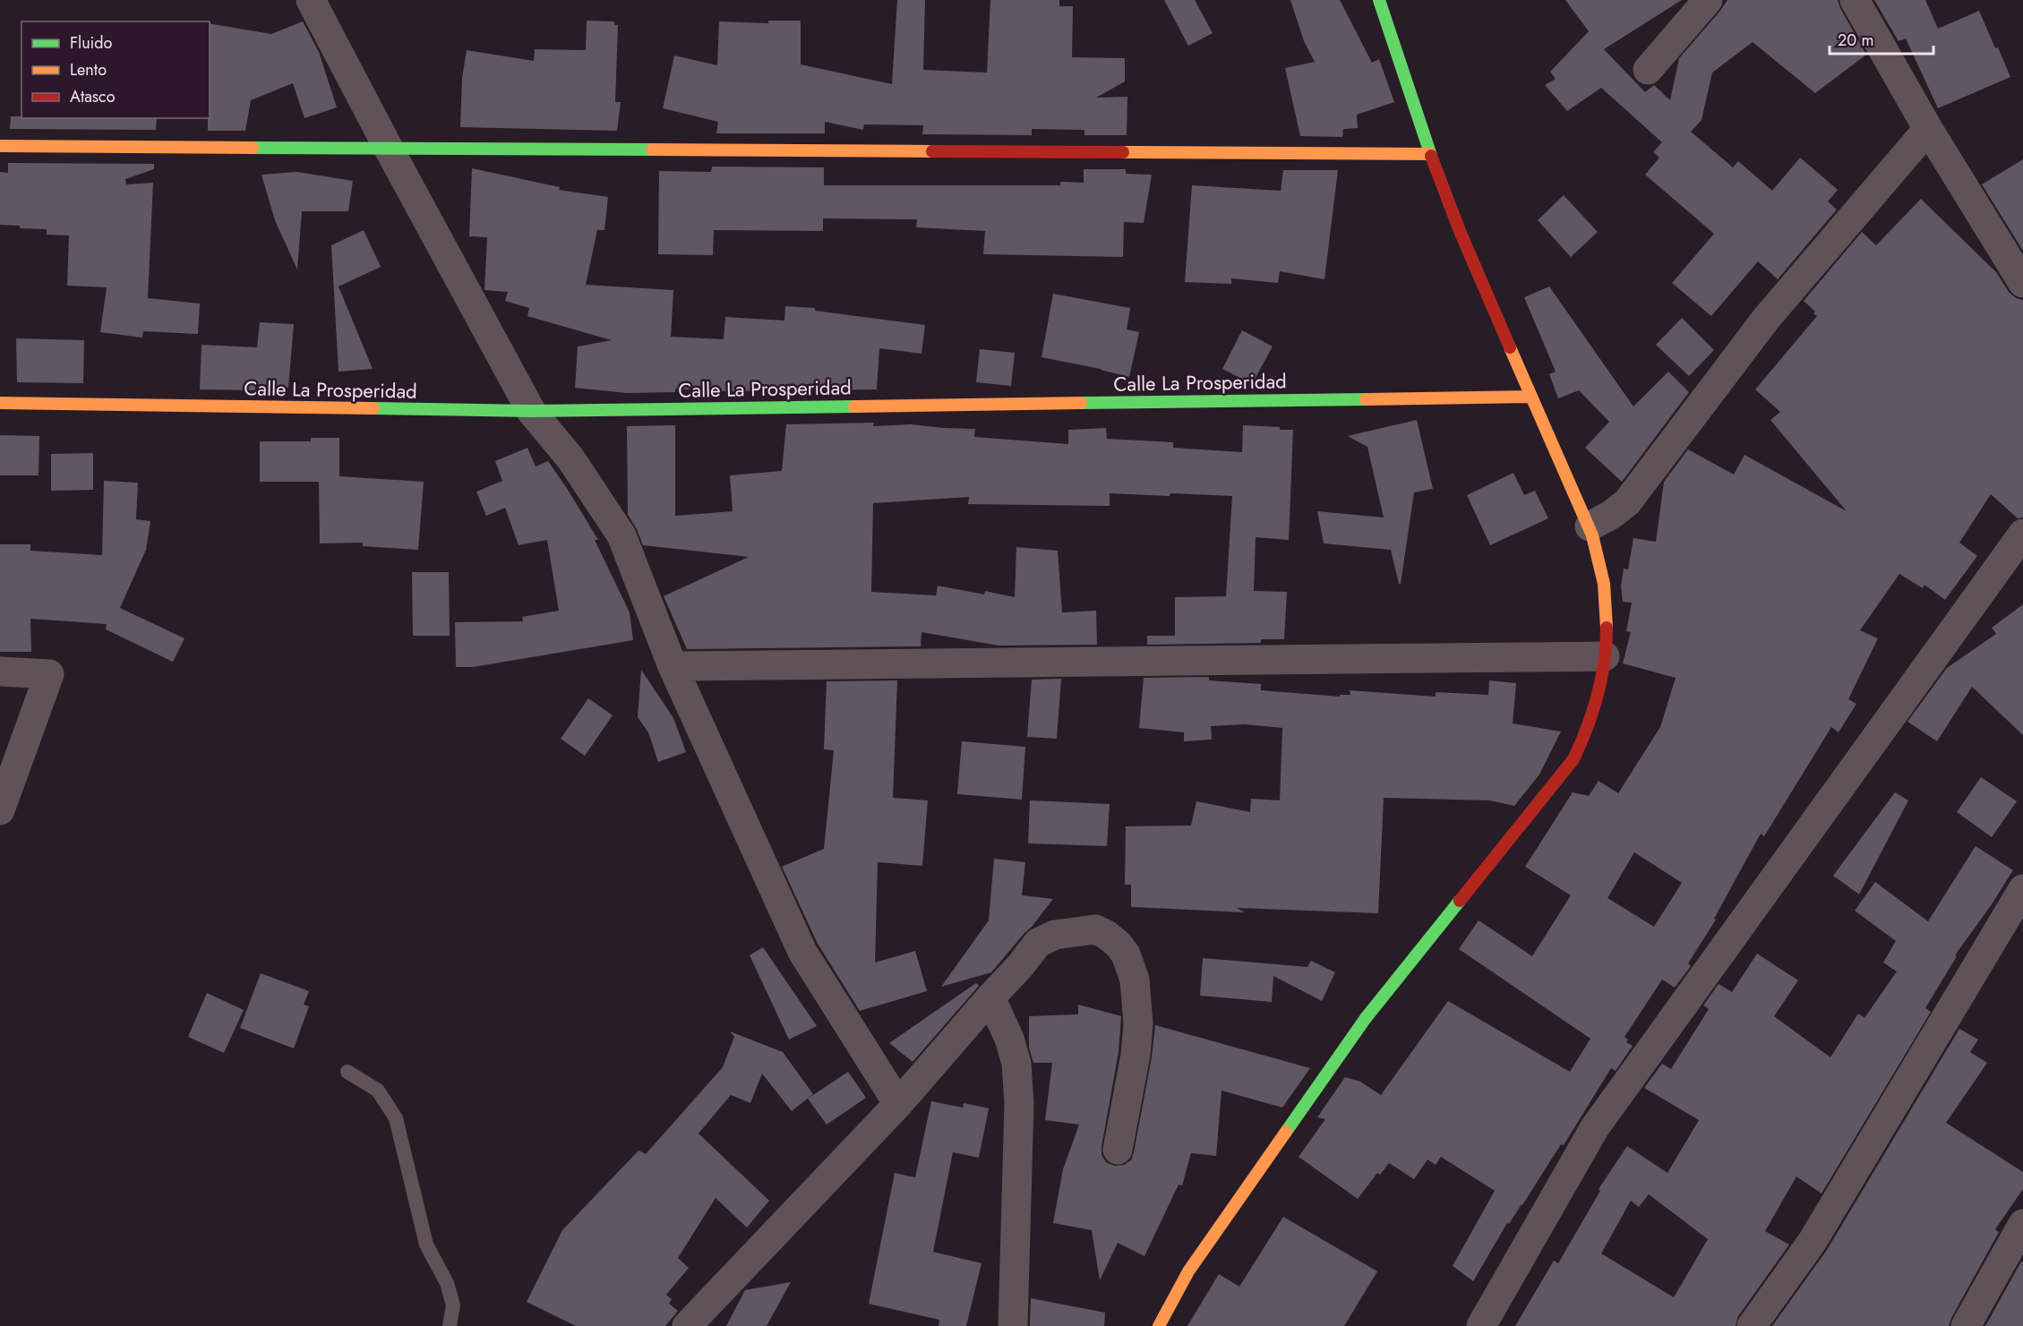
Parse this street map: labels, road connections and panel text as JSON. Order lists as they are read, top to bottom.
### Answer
{
  "streets": {
    "street": ["Calle La Prosperidad"]
  },
  "legend": ["Fluido", "Lento", "Atasco"],
  "scale_bar": "20 m"
}
